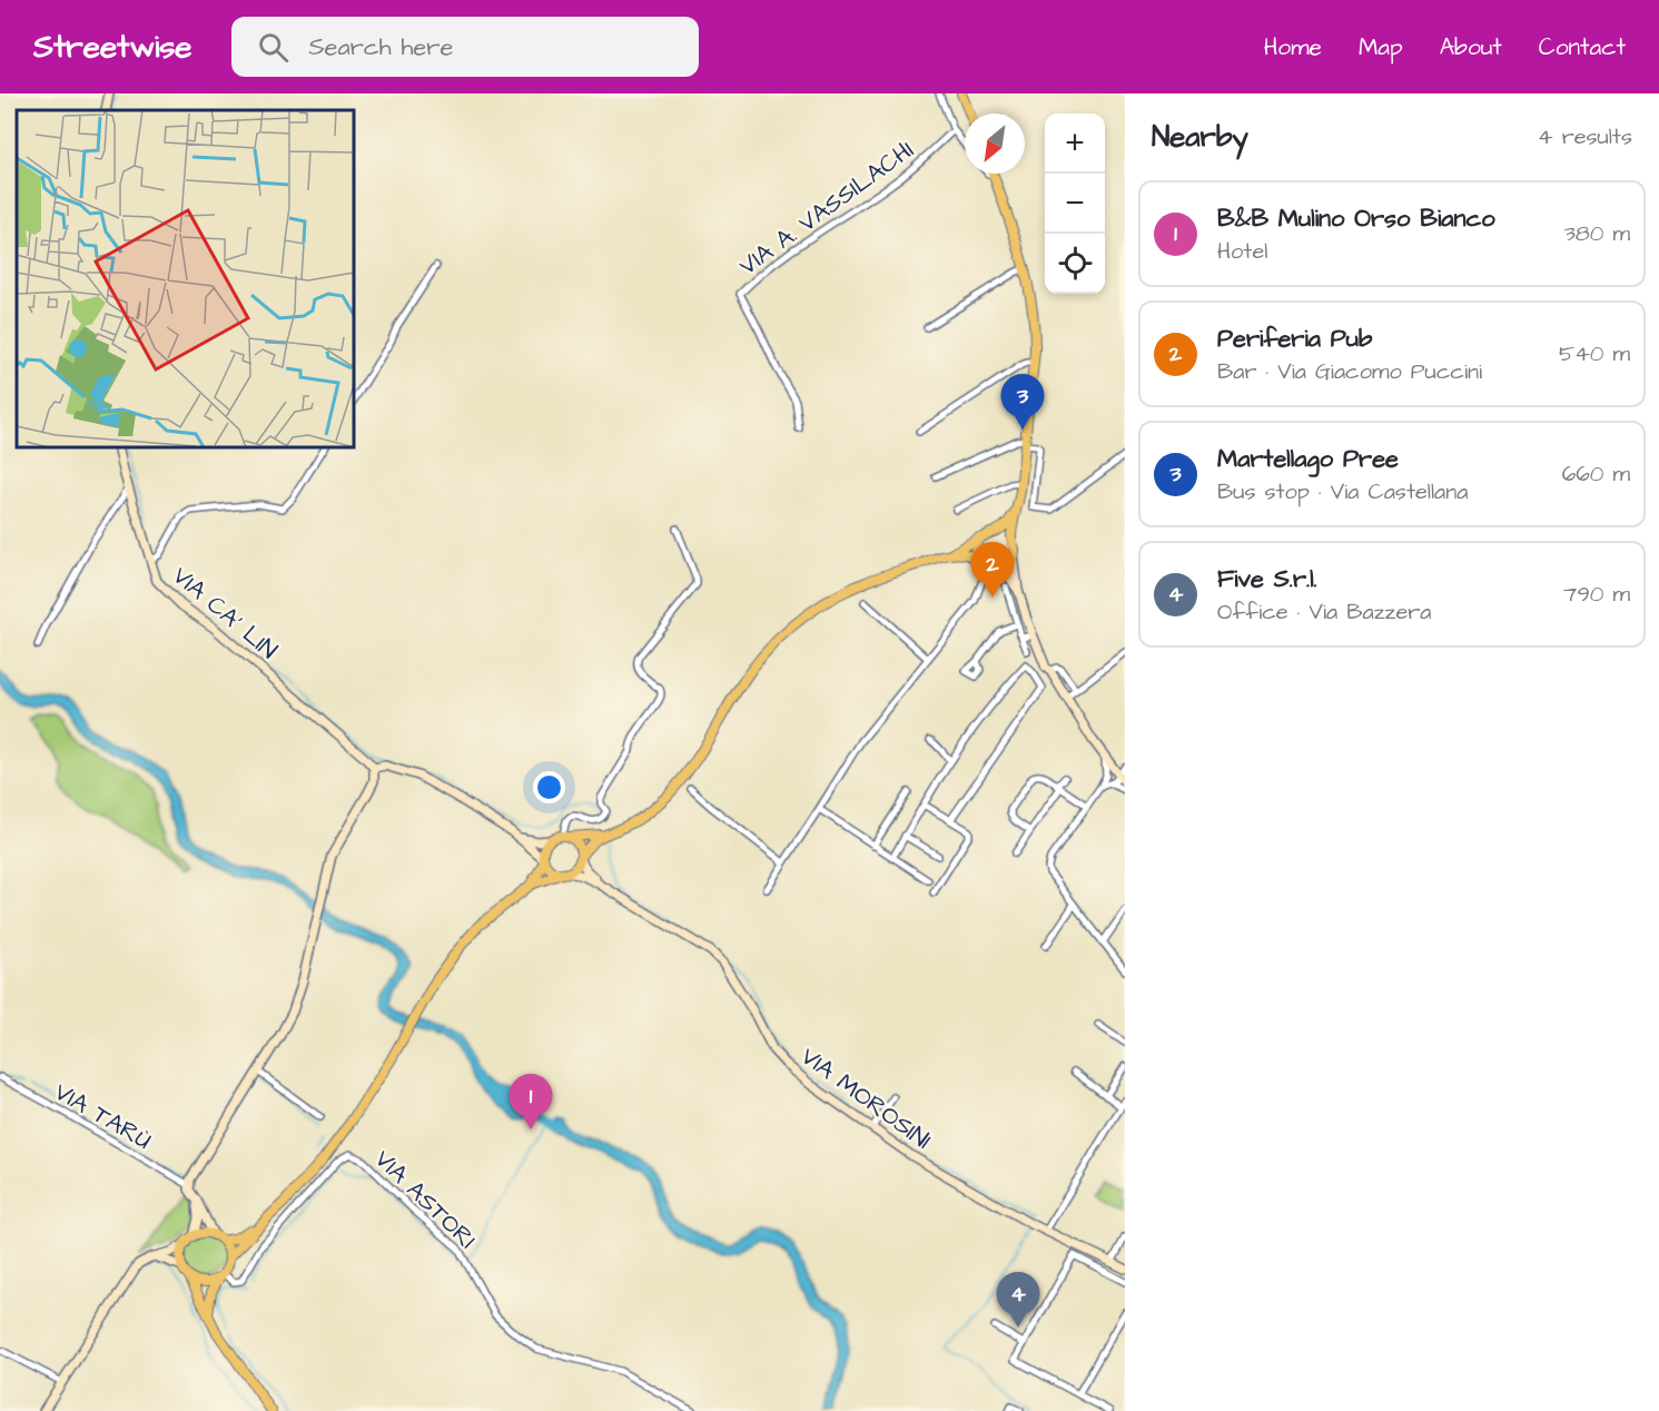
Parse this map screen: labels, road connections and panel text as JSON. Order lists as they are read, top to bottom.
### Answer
{
  "streets": {
    "street": [
      "VIA A. VASSILACHI",
      "VIA CA' LIN",
      "VIA MOROSINI",
      "VIA TARÙ",
      "VIA ASTORI"
    ]
  },
  "north": "bottom left",
  "page": {
    "header": "Streetwise",
    "search": "Search here",
    "nav": [
      "Home",
      "Map",
      "About",
      "Contact"
    ],
    "heading": ["Nearby", "4 results"],
    "map_buttons": ["+", "−"],
    "list": [
      {
        "mark": "1",
        "name": "B&B Mulino Orso Bianco",
        "note": "Hotel",
        "value": "380 m"
      },
      {
        "mark": "2",
        "name": "Periferia Pub",
        "note": "Bar · Via Giacomo Puccini",
        "value": "540 m"
      },
      {
        "mark": "3",
        "name": "Martellago Pree",
        "note": "Bus stop · Via Castellana",
        "value": "660 m"
      },
      {
        "mark": "4",
        "name": "Five S.r.l.",
        "note": "Office · Via Bazzera",
        "value": "790 m"
      }
    ],
    "pins": [
      "3",
      "2",
      "1",
      "4"
    ]
  }
}
